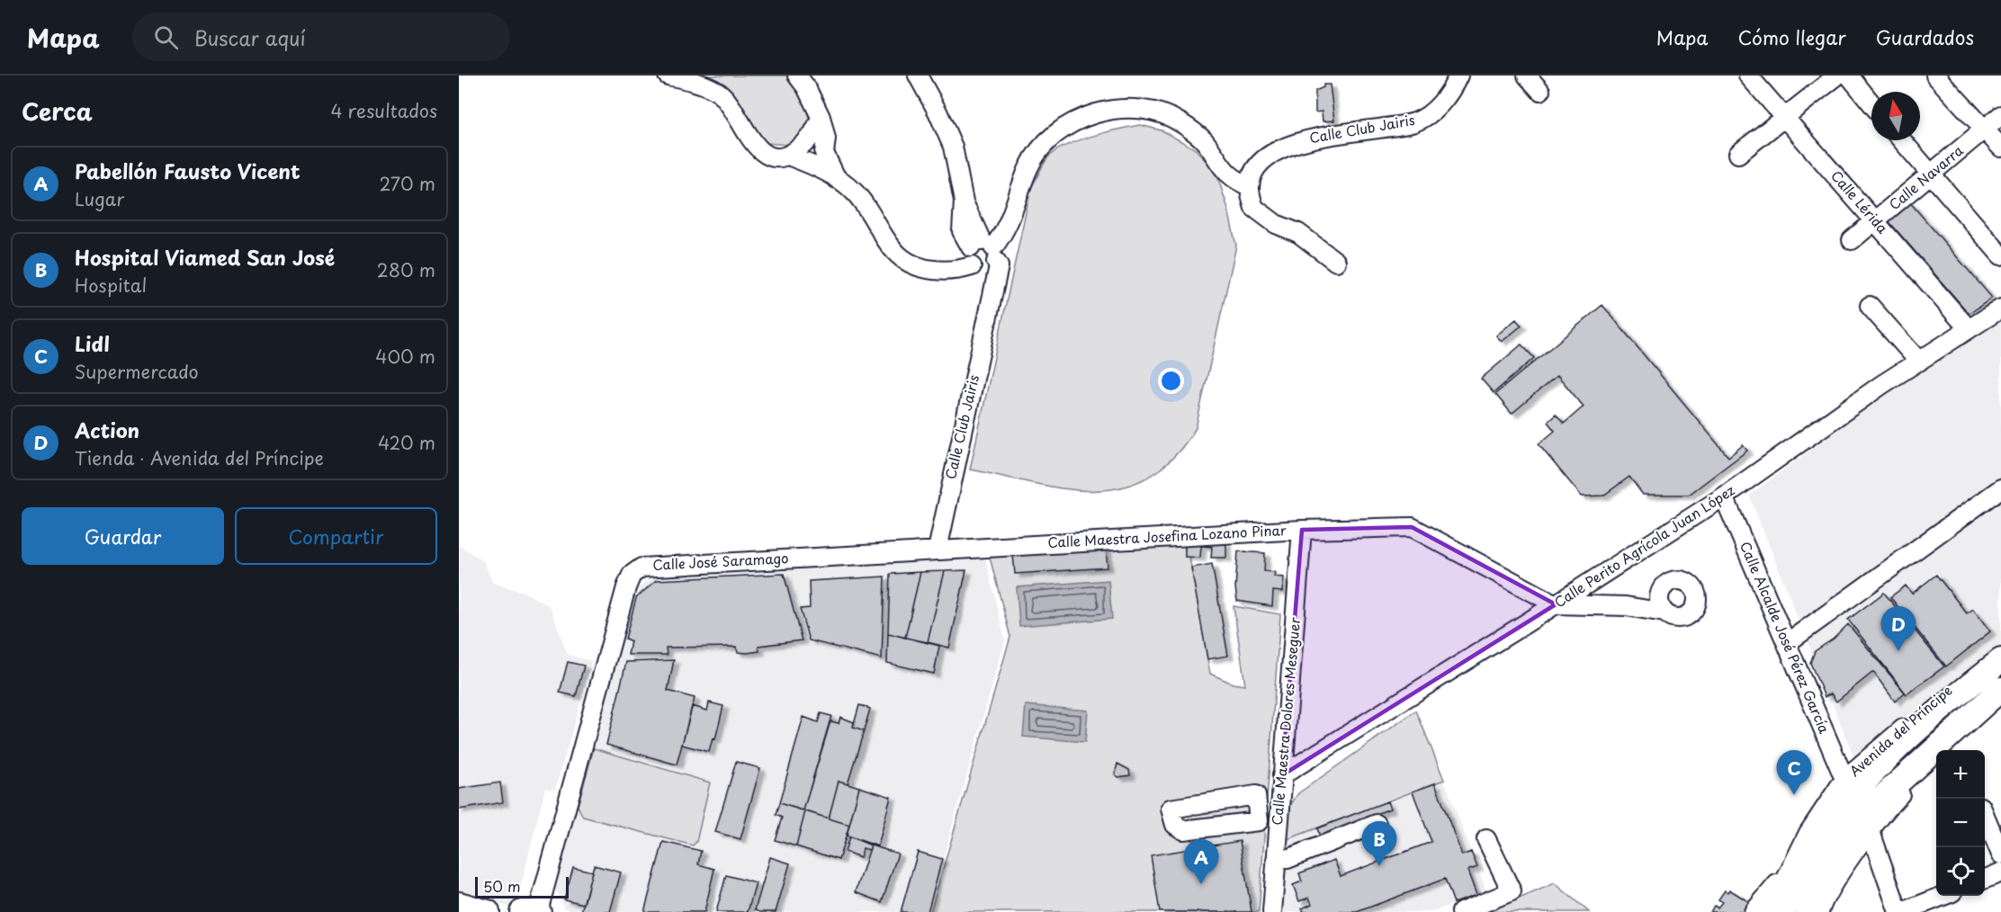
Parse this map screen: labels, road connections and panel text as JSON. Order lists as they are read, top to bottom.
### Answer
{
  "streets": {
    "main road": ["Avenida del Príncipe"],
    "street": [
      "Calle Club Jairis",
      "Calle Navarra",
      "Calle Lérida",
      "Calle Maestra Josefina Lozano Pinar",
      "Calle Perito Agrícola Juan López",
      "Calle José Saramago",
      "Calle Alcalde José Pérez García",
      "Calle Maestra Dolores Meseguer"
    ]
  },
  "crossings": [
    ["Calle Club Jairis", "Calle José Saramago"],
    ["Calle Navarra", "Calle Lérida"],
    ["Calle Lérida", "Calle Perito Agrícola Juan López"],
    ["Calle Maestra Josefina Lozano Pinar", "Calle Perito Agrícola Juan López"],
    ["Calle Maestra Josefina Lozano Pinar", "Calle José Saramago"],
    ["Calle Maestra Josefina Lozano Pinar", "Calle Maestra Dolores Meseguer"],
    ["Calle Perito Agrícola Juan López", "Calle Alcalde José Pérez García"],
    ["Calle Perito Agrícola Juan López", "Calle Maestra Dolores Meseguer"],
    ["Calle Alcalde José Pérez García", "Avenida del Príncipe"]
  ],
  "scale_bar": "50 m",
  "north": "top",
  "page": {
    "header": "Mapa",
    "search": "Buscar aquí",
    "nav": ["Mapa", "Cómo llegar", "Guardados"],
    "heading": ["Cerca", "4 resultados"],
    "list": [
      {
        "mark": "A",
        "name": "Pabellón Fausto Vicent",
        "note": "Lugar",
        "value": "270 m"
      },
      {
        "mark": "B",
        "name": "Hospital Viamed San José",
        "note": "Hospital",
        "value": "280 m"
      },
      {
        "mark": "C",
        "name": "Lidl",
        "note": "Supermercado",
        "value": "400 m"
      },
      {
        "mark": "D",
        "name": "Action",
        "note": "Tienda · Avenida del Príncipe",
        "value": "420 m"
      }
    ],
    "buttons": ["Guardar", "Compartir"],
    "pins": [
      "D",
      "C",
      "B",
      "A"
    ],
    "map_buttons": ["+", "−"],
    "scale": "50 m"
  }
}
